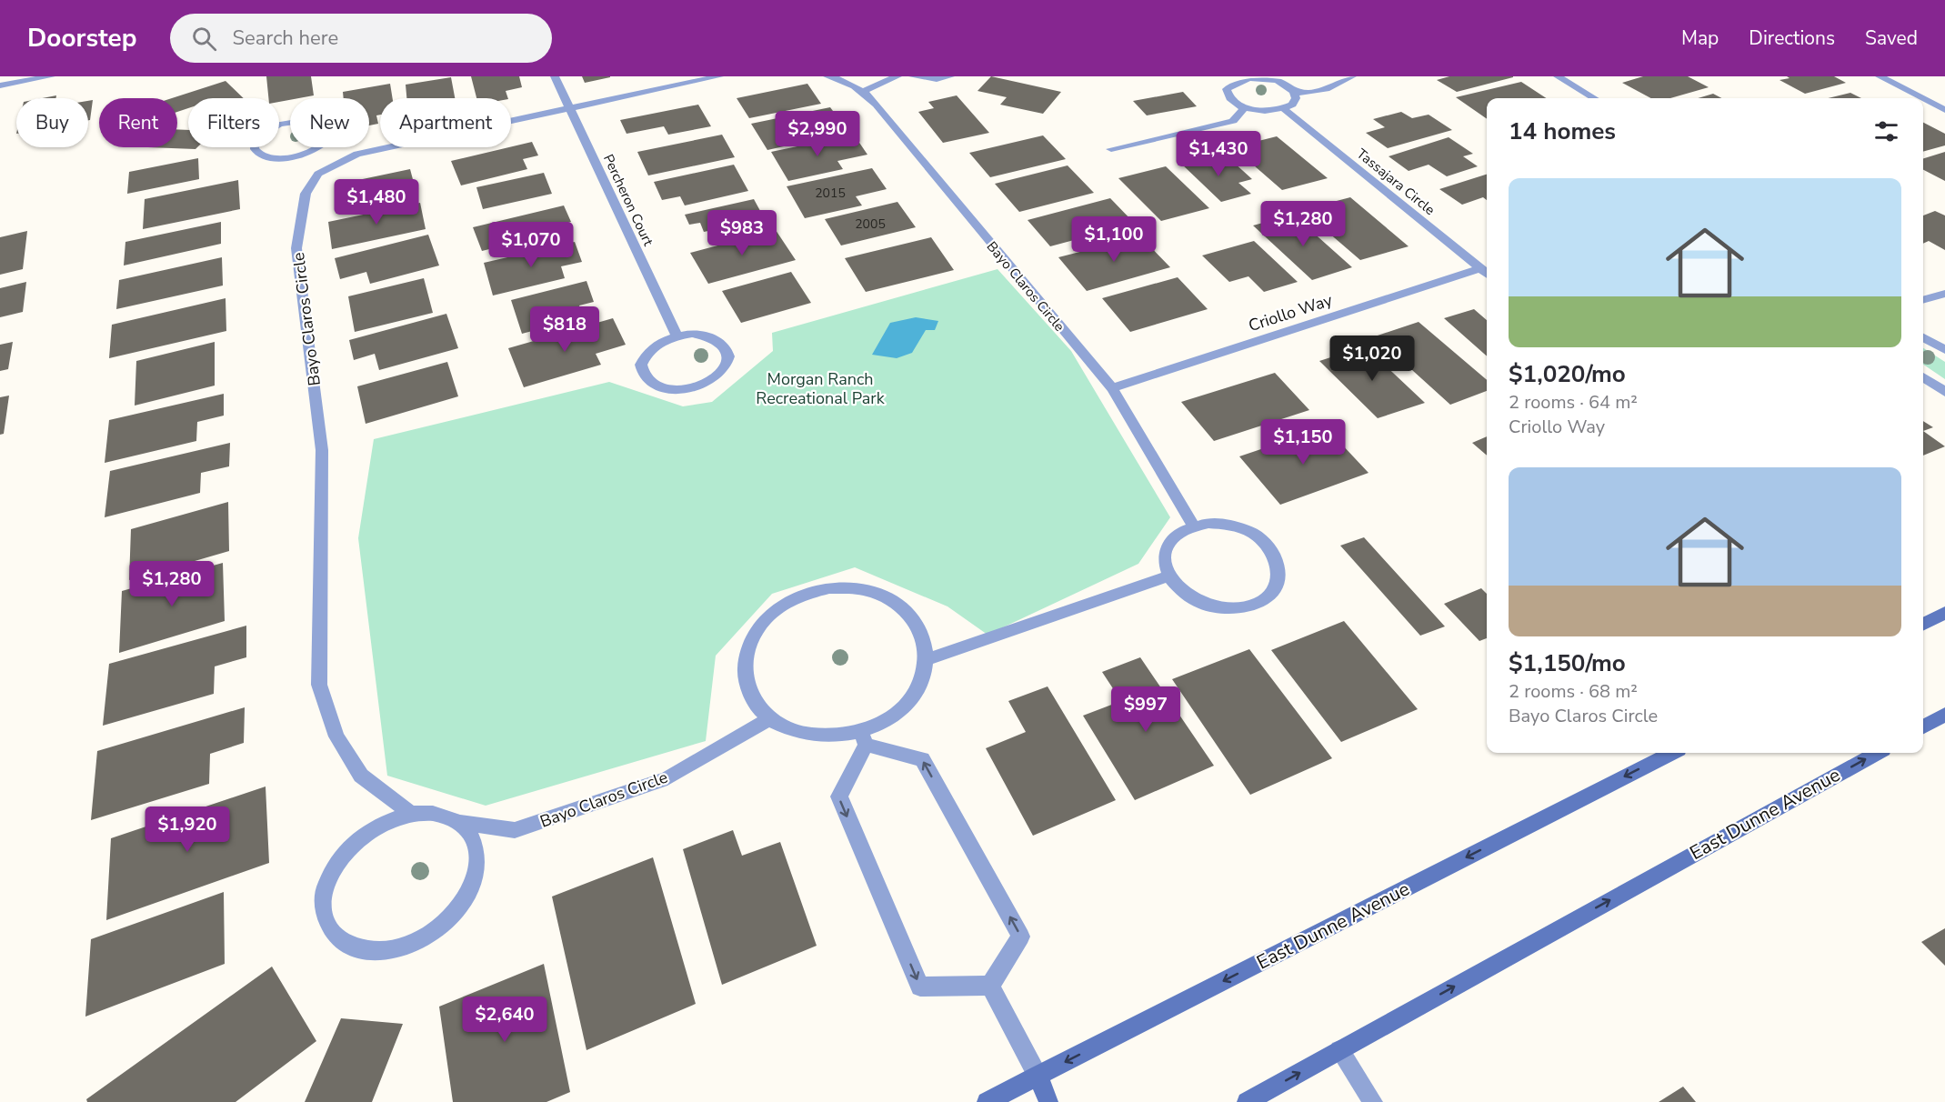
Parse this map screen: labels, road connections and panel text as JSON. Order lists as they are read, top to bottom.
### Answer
{
  "streets": {
    "main road": ["East Dunne Avenue"],
    "street": [
      "Tassajara Circle",
      "Percheron Court",
      "Bayo Claros Circle",
      "Criollo Way"
    ]
  },
  "crossings": [
    ["Tassajara Circle", "Criollo Way"],
    ["Percheron Court", "Bayo Claros Circle"],
    ["Bayo Claros Circle", "Criollo Way"]
  ],
  "parks": ["Morgan Ranch Recreational Park"],
  "house_numbers": ["2015", "2005"],
  "page": {
    "header": "Doorstep",
    "search": "Search here",
    "nav": ["Map", "Directions", "Saved"],
    "chip": [
      "Buy",
      "Rent",
      "Filters",
      "New",
      "Apartment"
    ],
    "heading": "14 homes",
    "price": [
      "$2,990",
      "$1,430",
      "$1,480",
      "$1,280",
      "$983",
      "$1,100",
      "$1,070",
      "$818",
      "$1,020",
      "$1,150",
      "$1,280",
      "$997",
      "$1,920",
      "$2,640"
    ],
    "list": [
      {
        "name": "$1,020/mo",
        "note": "2 rooms · 64 m² · Criollo Way"
      },
      {
        "name": "$1,150/mo",
        "note": "2 rooms · 68 m² · Bayo Claros Circle"
      }
    ]
  }
}
